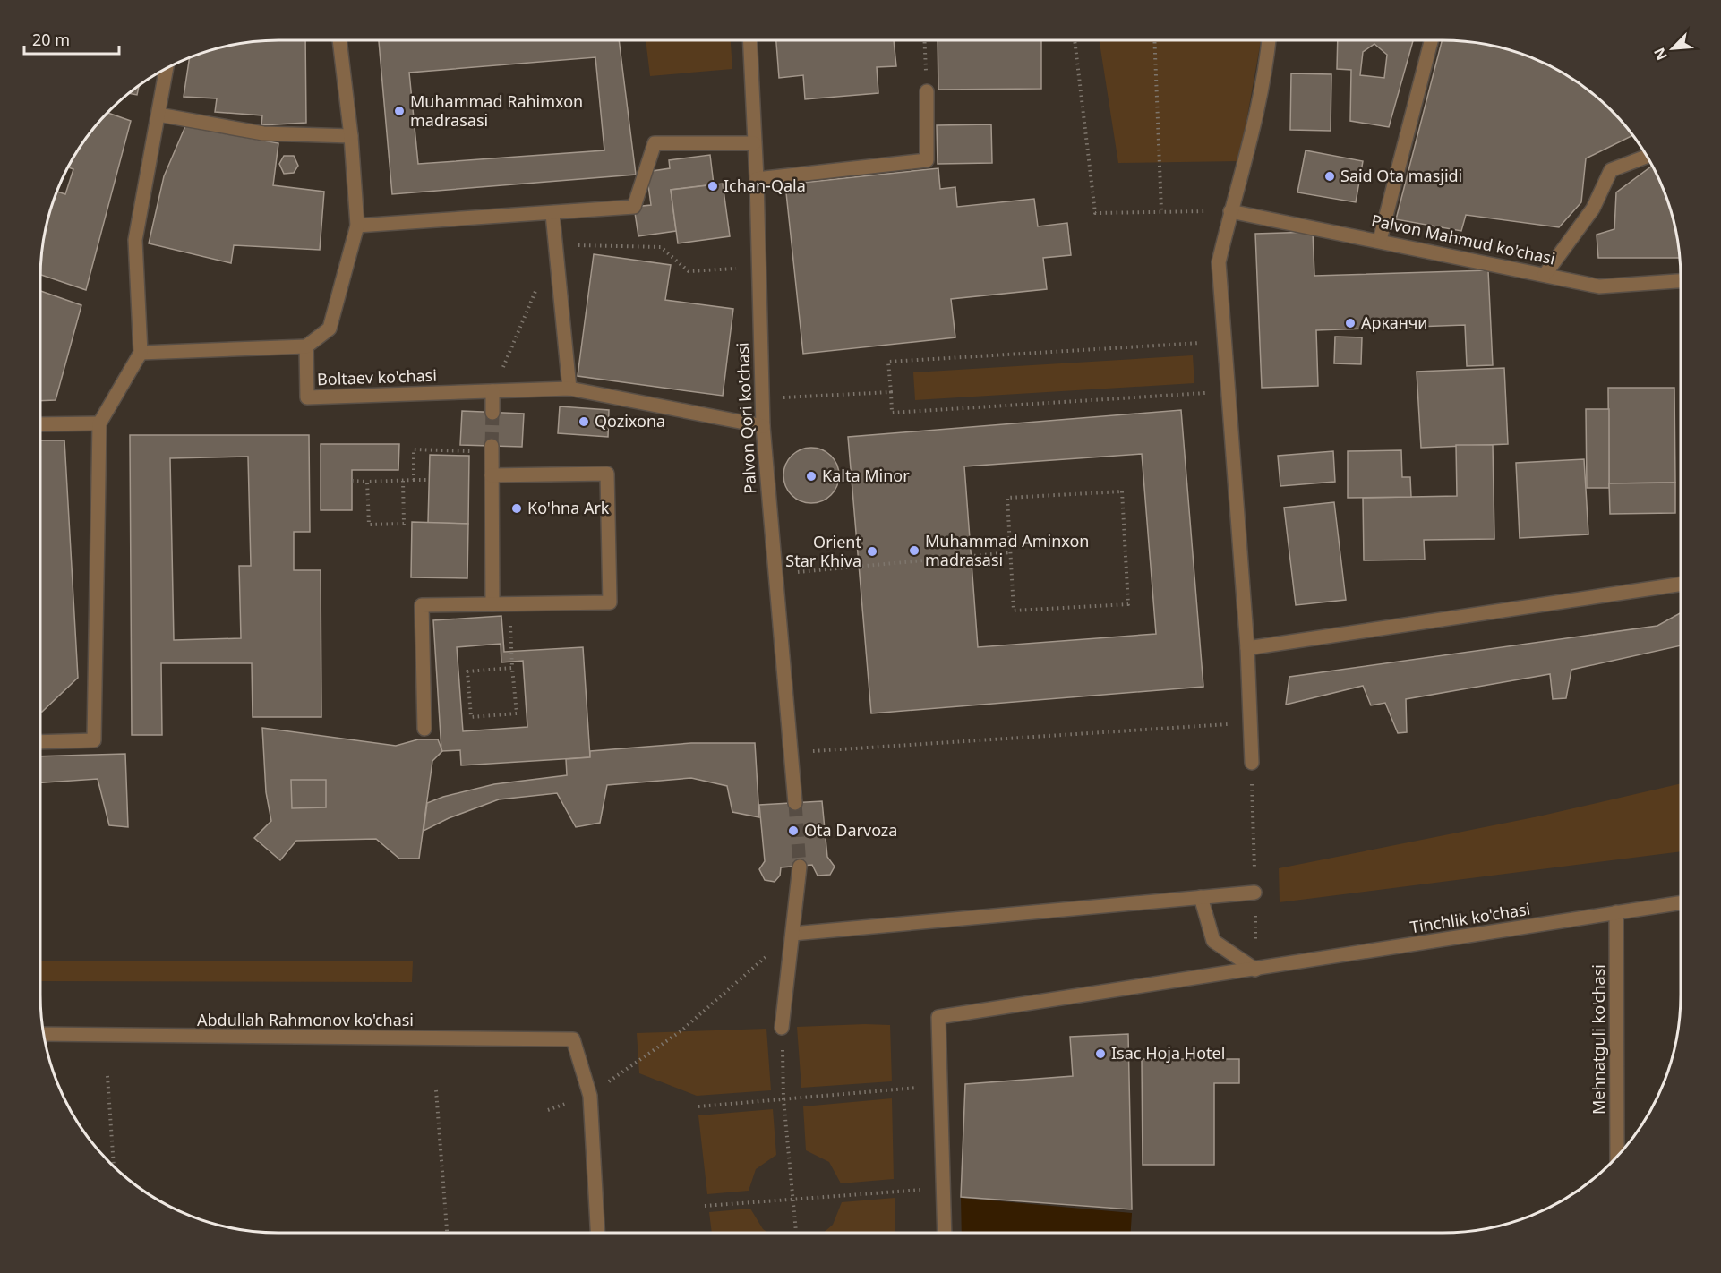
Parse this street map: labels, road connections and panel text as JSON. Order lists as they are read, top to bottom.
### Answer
{
  "streets": {
    "street": [
      "Palvon Mahmud ko'chasi",
      "Boltaev ko'chasi",
      "Palvon Qori ko'chasi",
      "Tinchlik ko'chasi",
      "Abdullah Rahmonov ko'chasi",
      "Mehnatguli ko'chasi"
    ]
  },
  "crossings": [
    ["Boltaev ko'chasi", "Palvon Qori ko'chasi"],
    ["Tinchlik ko'chasi", "Mehnatguli ko'chasi"]
  ],
  "places": [
    "Muhammad Rahimxon madrasasi",
    "Said Ota masjidi",
    "Ichan-Qala",
    "Арканчи",
    "Qozixona",
    "Kalta Minor",
    "Ko'hna Ark",
    "Muhammad Aminxon madrasasi",
    "Orient Star Khiva",
    "Ota Darvoza",
    "Isac Hoja Hotel"
  ],
  "scale_bar": "20 m",
  "north": "bottom left"
}
